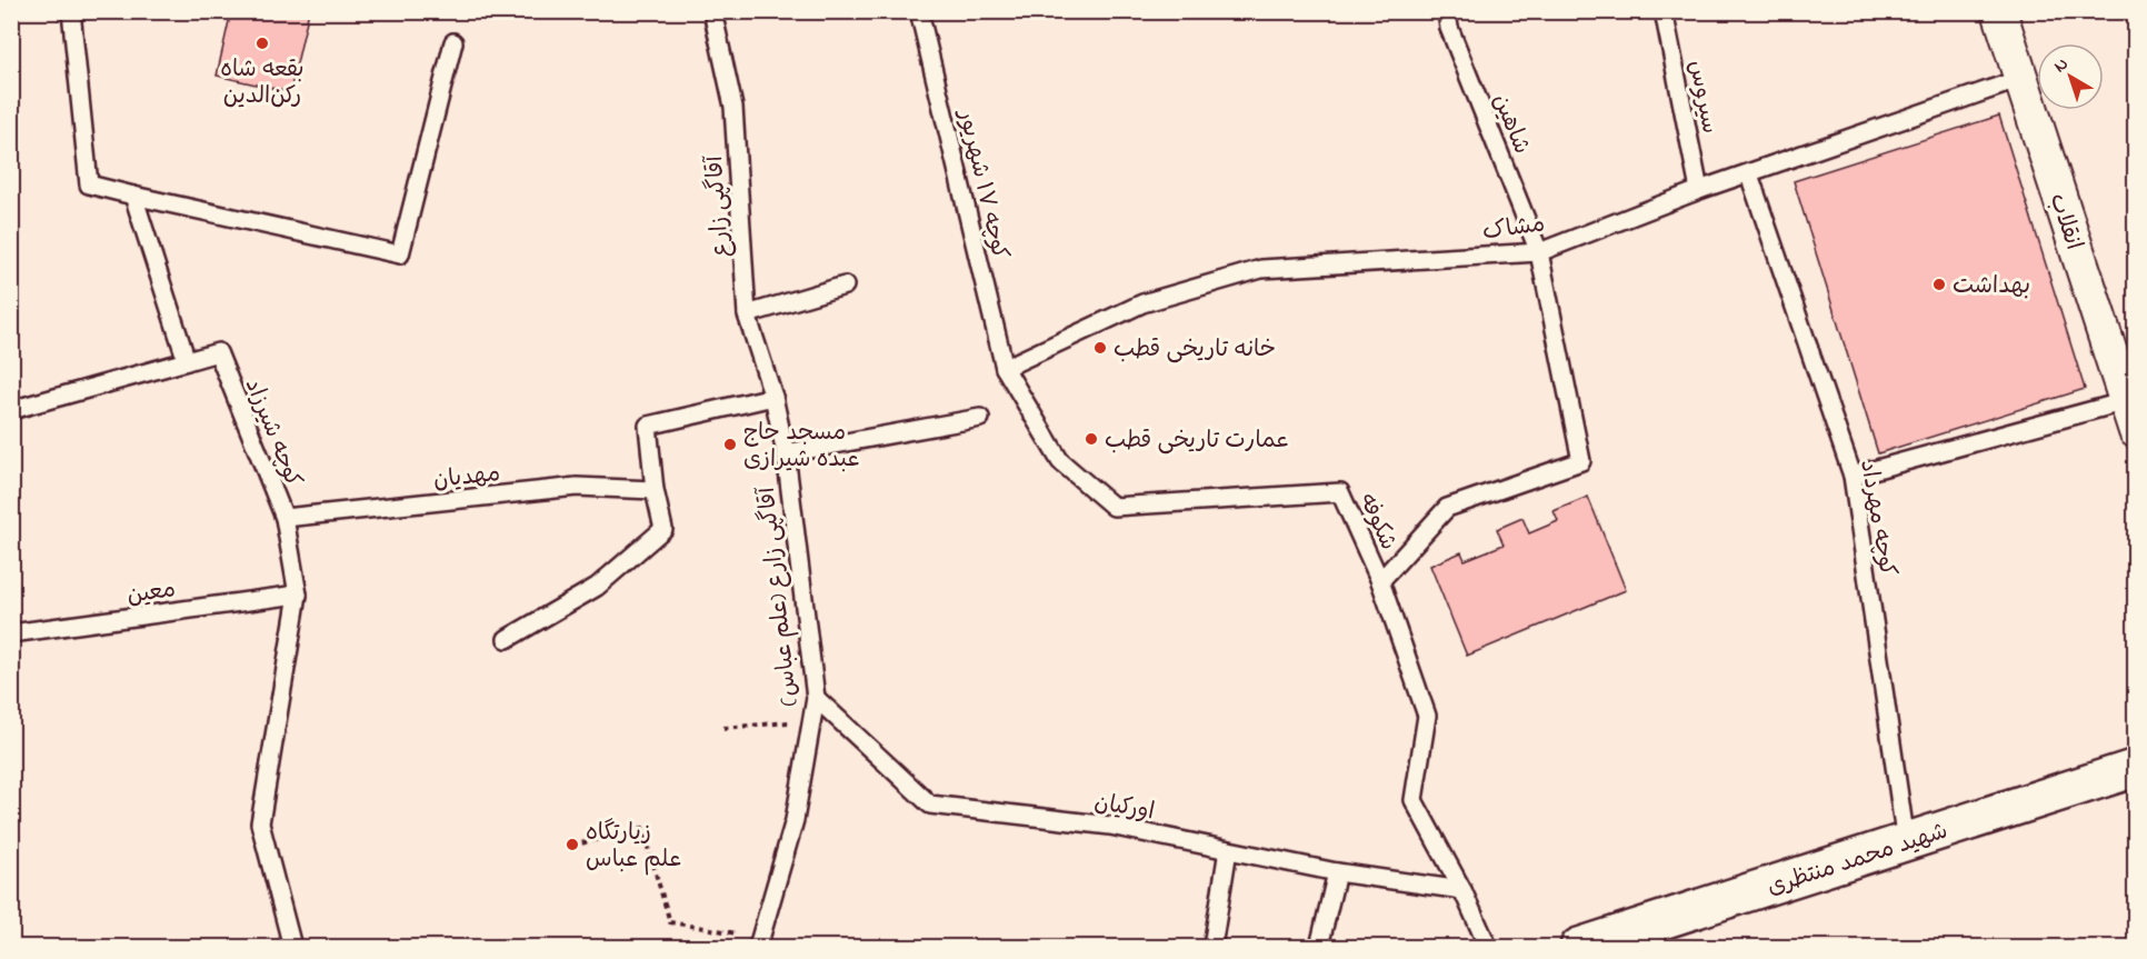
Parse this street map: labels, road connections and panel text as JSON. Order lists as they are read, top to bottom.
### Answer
{
  "streets": {
    "main road": ["شهید محمد منتظری"],
    "street": ["انقلاب"],
    "lane": [
      "سیروس",
      "شاهین",
      "کوچه ۱۷ شهریور",
      "آقاگپی زارع",
      "مشاک",
      "کوچه شیرزاد",
      "مهدیان",
      "کوچه مهرداد",
      "شکوفه",
      "معین",
      "آقاگپی زارع (علم عباس)",
      "اورکیان"
    ]
  },
  "crossings": [
    ["سیروس", "مشاک"],
    ["شاهین", "مشاک"],
    ["شاهین", "شکوفه"],
    ["کوچه ۱۷ شهریور", "مشاک"],
    ["کوچه ۱۷ شهریور", "شکوفه"],
    ["آقاگپی زارع", "آقاگپی زارع (علم عباس)"],
    ["انقلاب", "مشاک"],
    ["مشاک", "کوچه مهرداد"],
    ["مشاک", "شکوفه"],
    ["کوچه شیرزاد", "مهدیان"],
    ["کوچه شیرزاد", "معین"],
    ["کوچه مهرداد", "شهید محمد منتظری"],
    ["شکوفه", "اورکیان"],
    ["آقاگپی زارع (علم عباس)", "اورکیان"]
  ],
  "places": [
    "بقعه شاه رکن‌الدین",
    "بهداشت",
    "خانه تاریخی قطب",
    "عمارت تاریخی قطب",
    "مسجد حاج عبده شیرازی",
    "زيارتگاه علم عباس"
  ],
  "north": "top left"
}
